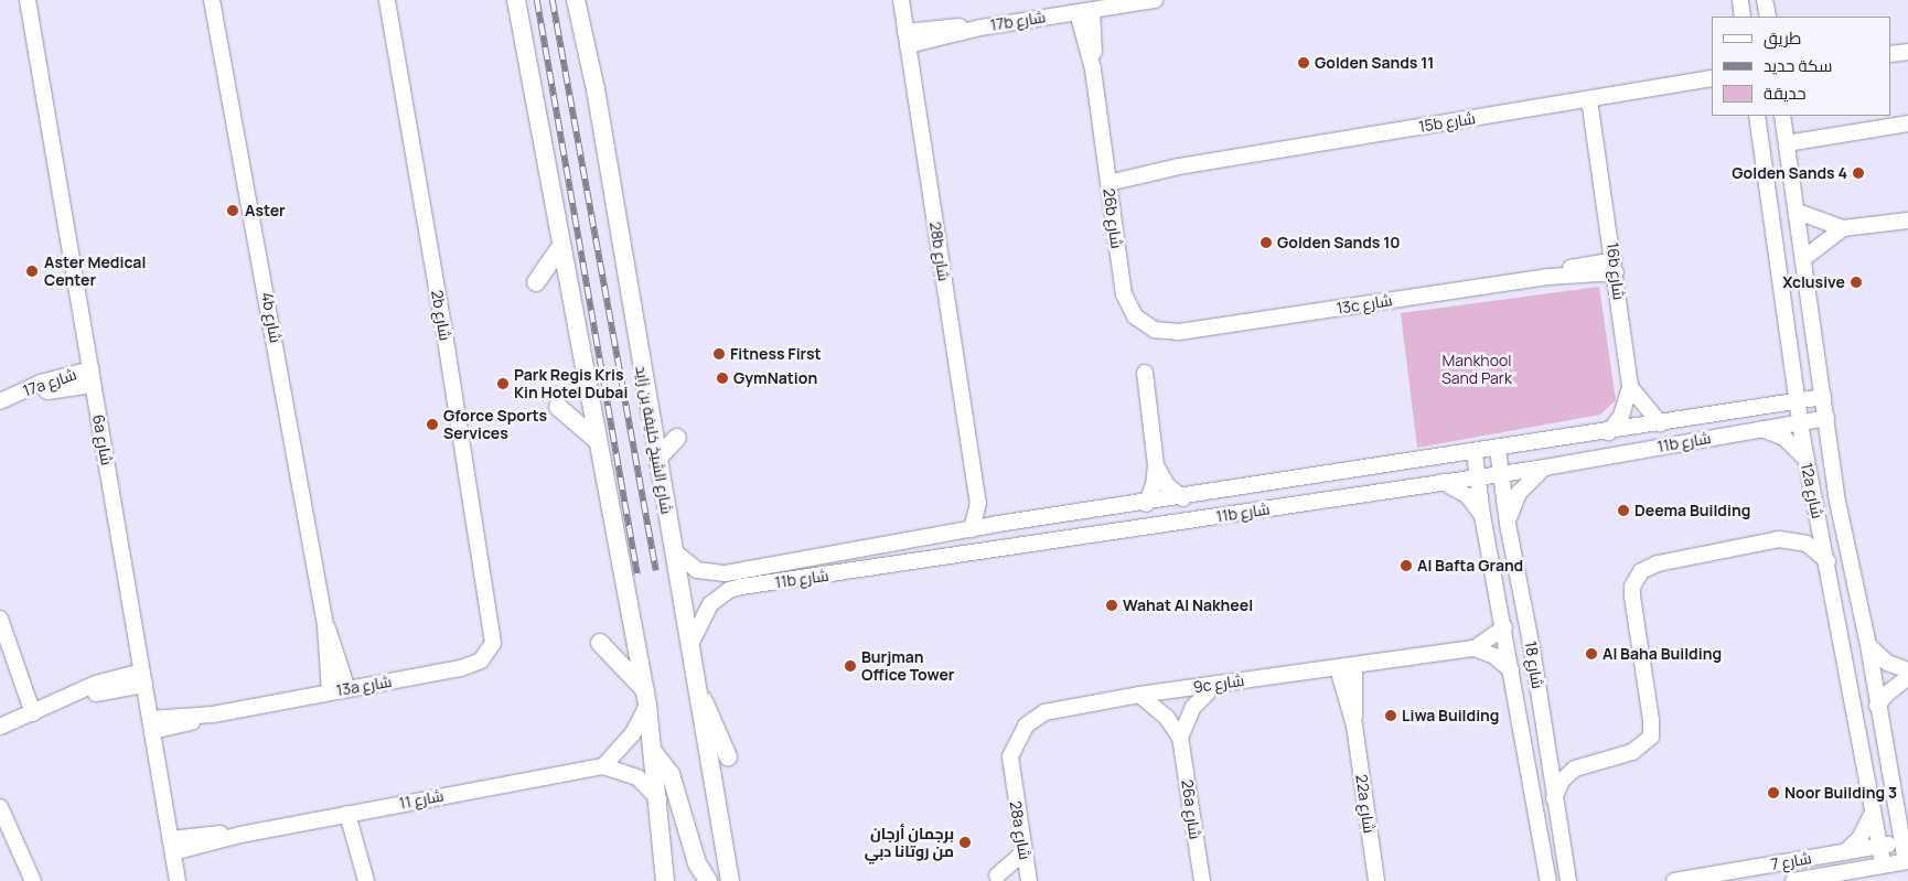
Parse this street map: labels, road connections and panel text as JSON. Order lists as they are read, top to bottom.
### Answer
{
  "streets": {
    "main road": ["شارع الشيخ خليفة بن زايد"],
    "street": [
      "17b شارع",
      "15b شارع",
      "26b شارع",
      "28b شارع",
      "16b شارع",
      "13c شارع",
      "2b شارع",
      "4b شارع",
      "17a شارع",
      "6a شارع",
      "11b شارع",
      "12a شارع",
      "شارع 18",
      "9c شارع",
      "13a شارع",
      "شارع 11",
      "22a شارع",
      "26a شارع",
      "28a شارع",
      "شارع 7"
    ]
  },
  "crossings": [
    ["17b شارع", "26b شارع"],
    ["17b شارع", "28b شارع"],
    ["15b شارع", "26b شارع"],
    ["15b شارع", "16b شارع"],
    ["26b شارع", "13c شارع"],
    ["28b شارع", "11b شارع"],
    ["16b شارع", "13c شارع"],
    ["16b شارع", "11b شارع"],
    ["2b شارع", "13a شارع"],
    ["4b شارع", "13a شارع"],
    ["17a شارع", "6a شارع"],
    ["6a شارع", "13a شارع"],
    ["6a شارع", "شارع 11"],
    ["شارع الشيخ خليفة بن زايد", "11b شارع"],
    ["11b شارع", "12a شارع"],
    ["11b شارع", "شارع 18"],
    ["12a شارع", "شارع 7"],
    ["شارع 18", "9c شارع"],
    ["9c شارع", "22a شارع"],
    ["9c شارع", "26a شارع"],
    ["9c شارع", "28a شارع"]
  ],
  "parks": ["Mankhool Sand Park"],
  "places": [
    "Golden Sands 11",
    "Golden Sands 4",
    "Aster",
    "Golden Sands 10",
    "Aster Medical Center",
    "Xclusive",
    "Fitness First",
    "GymNation",
    "Park Regis Kris Kin Hotel Dubai",
    "Gforce Sports Services",
    "Deema Building",
    "Al Bafta Grand",
    "Wahat Al Nakheel",
    "Al Baha Building",
    "Burjman Office Tower",
    "Liwa Building",
    "Noor Building 3",
    "برجمان أرجان من روتانا دبي"
  ],
  "legend": ["طريق", "سكة حديد", "حديقة"]
}
